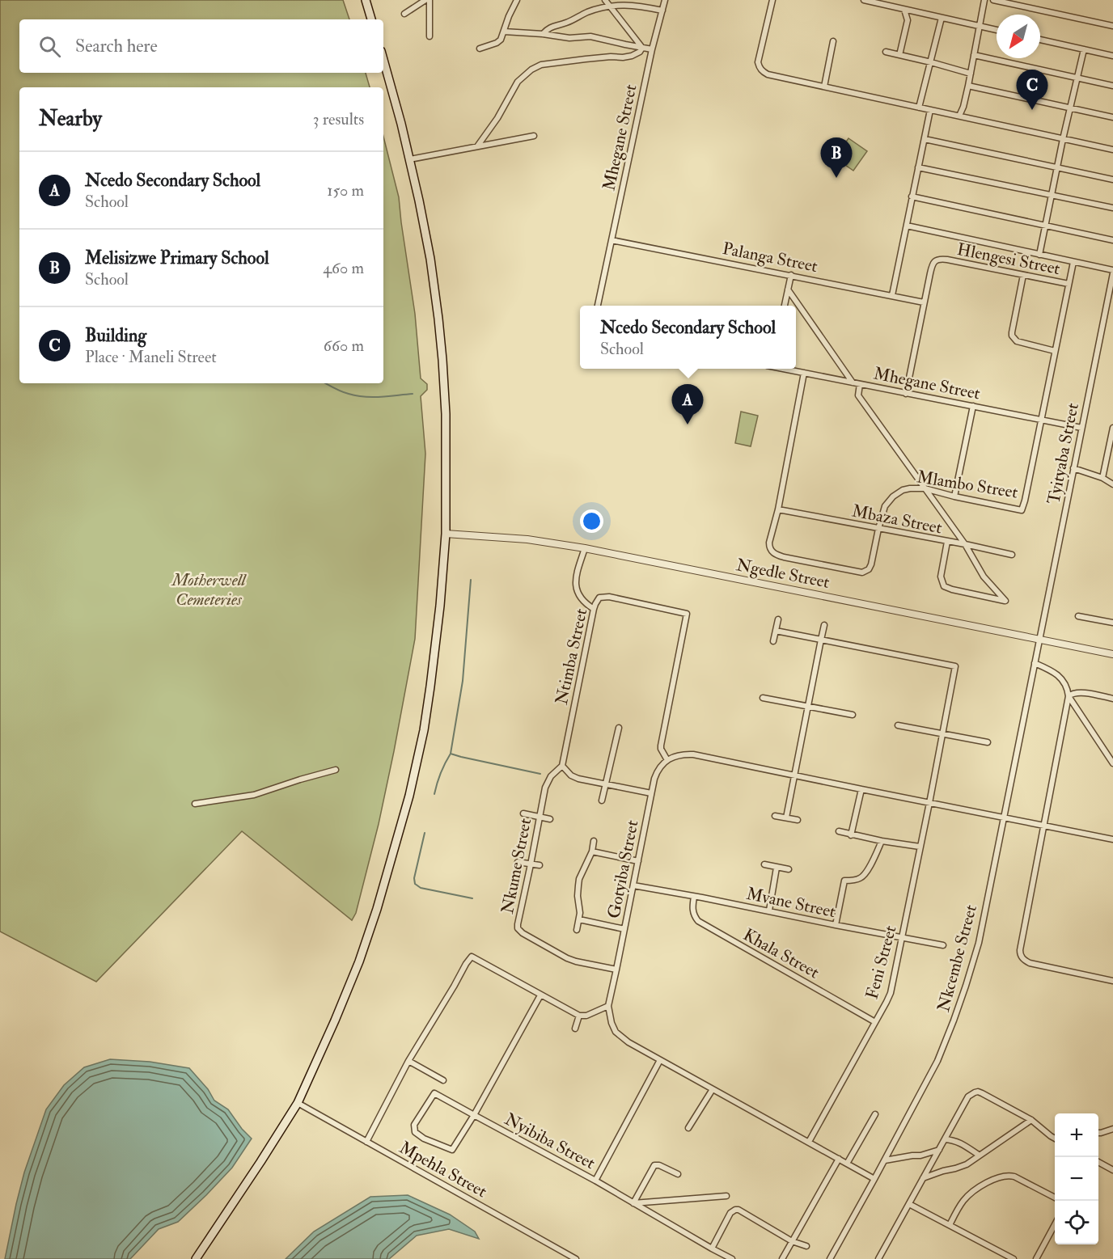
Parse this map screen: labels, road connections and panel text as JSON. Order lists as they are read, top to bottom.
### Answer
{
  "streets": {
    "street": [
      "Mhegane Street",
      "Palanga Street",
      "Hlengesi Street",
      "Tyityaba Street",
      "Mlambo Street",
      "Mbaza Street",
      "Ngedle Street",
      "Ntimba Street",
      "Nkume Street",
      "Gotyiba Street",
      "Mvane Street",
      "Khala Street",
      "Nkcembe Street",
      "Feni Street",
      "Nyibiba Street",
      "Mpehla Street"
    ]
  },
  "crossings": [
    ["Mhegane Street", "Palanga Street"],
    ["Mhegane Street", "Hlengesi Street"],
    ["Mhegane Street", "Tyityaba Street"],
    ["Mhegane Street", "Mlambo Street"],
    ["Palanga Street", "Hlengesi Street"],
    ["Tyityaba Street", "Ngedle Street"],
    ["Tyityaba Street", "Nkcembe Street"],
    ["Mlambo Street", "Mbaza Street"],
    ["Ngedle Street", "Nkcembe Street"],
    ["Ntimba Street", "Nkume Street"],
    ["Ntimba Street", "Gotyiba Street"],
    ["Nkume Street", "Gotyiba Street"],
    ["Gotyiba Street", "Mvane Street"],
    ["Gotyiba Street", "Nkcembe Street"],
    ["Gotyiba Street", "Feni Street"],
    ["Mvane Street", "Khala Street"],
    ["Mvane Street", "Feni Street"],
    ["Khala Street", "Feni Street"]
  ],
  "parks": ["Motherwell Cemeteries"],
  "north": "bottom left",
  "page": {
    "search": "Search here",
    "pins": ["C", "B", "A"],
    "heading": ["Nearby", "3 results"],
    "list": [
      {
        "mark": "A",
        "name": "Ncedo Secondary School",
        "note": "School",
        "value": "150 m"
      },
      {
        "mark": "B",
        "name": "Melisizwe Primary School",
        "note": "School",
        "value": "460 m"
      },
      {
        "mark": "C",
        "name": "Building",
        "note": "Place · Maneli Street",
        "value": "660 m"
      }
    ],
    "popup": ["Ncedo Secondary School", "School"],
    "map_buttons": ["+", "−"]
  }
}
